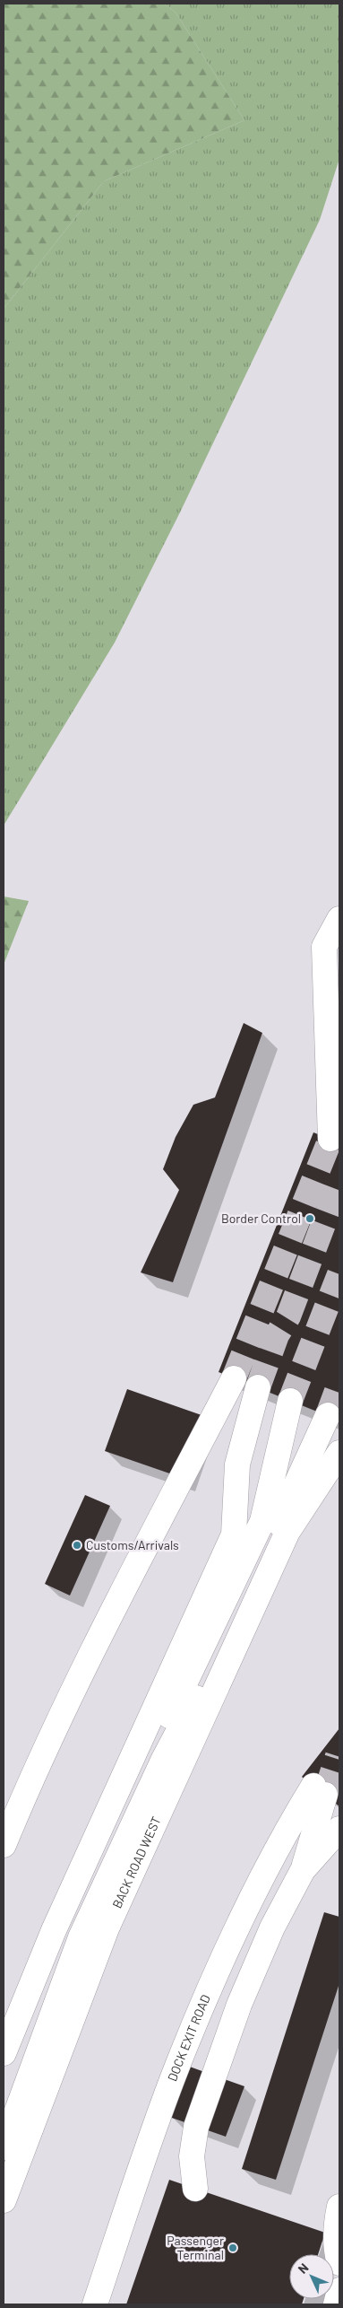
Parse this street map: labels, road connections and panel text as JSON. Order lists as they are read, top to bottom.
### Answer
{
  "streets": {
    "lane": ["BACK ROAD WEST", "DOCK EXIT ROAD"]
  },
  "places": ["Border Control", "Customs/Arrivals", "Passenger Terminal"],
  "north": "top left"
}
